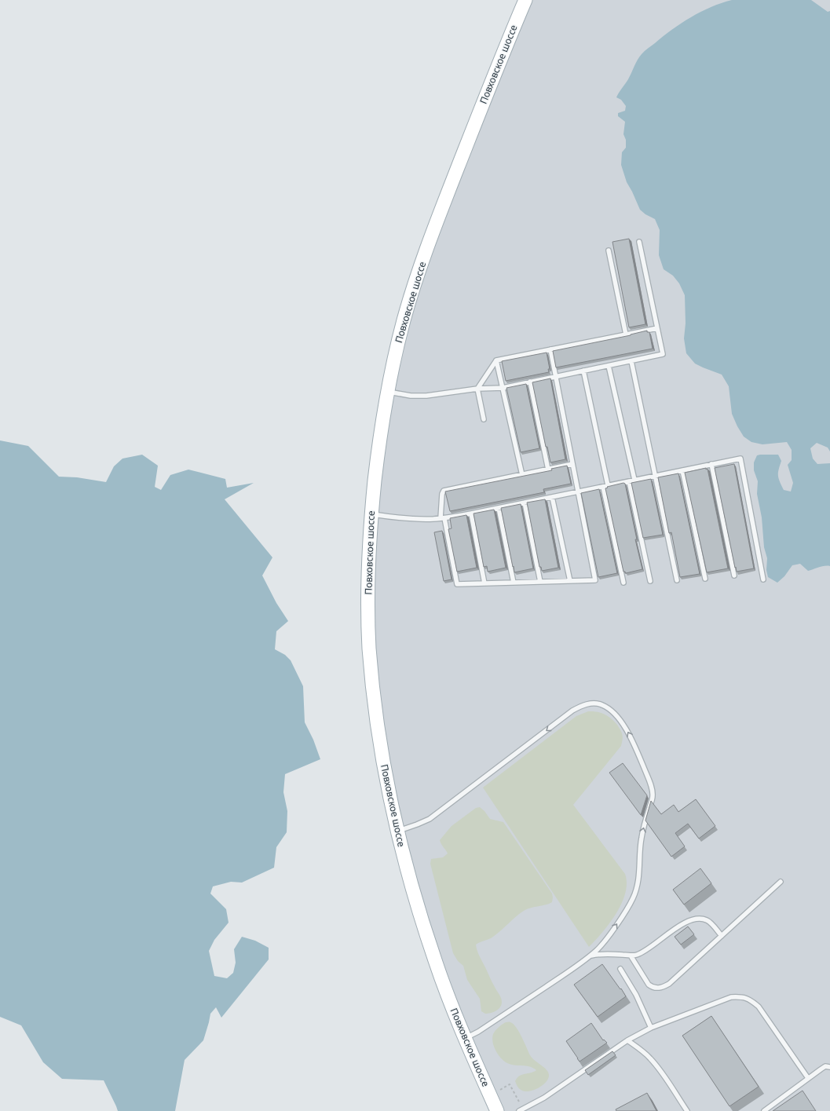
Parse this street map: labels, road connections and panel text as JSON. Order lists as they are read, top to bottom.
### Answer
{
  "streets": {
    "main road": ["Повховское шоссе"]
  }
}
